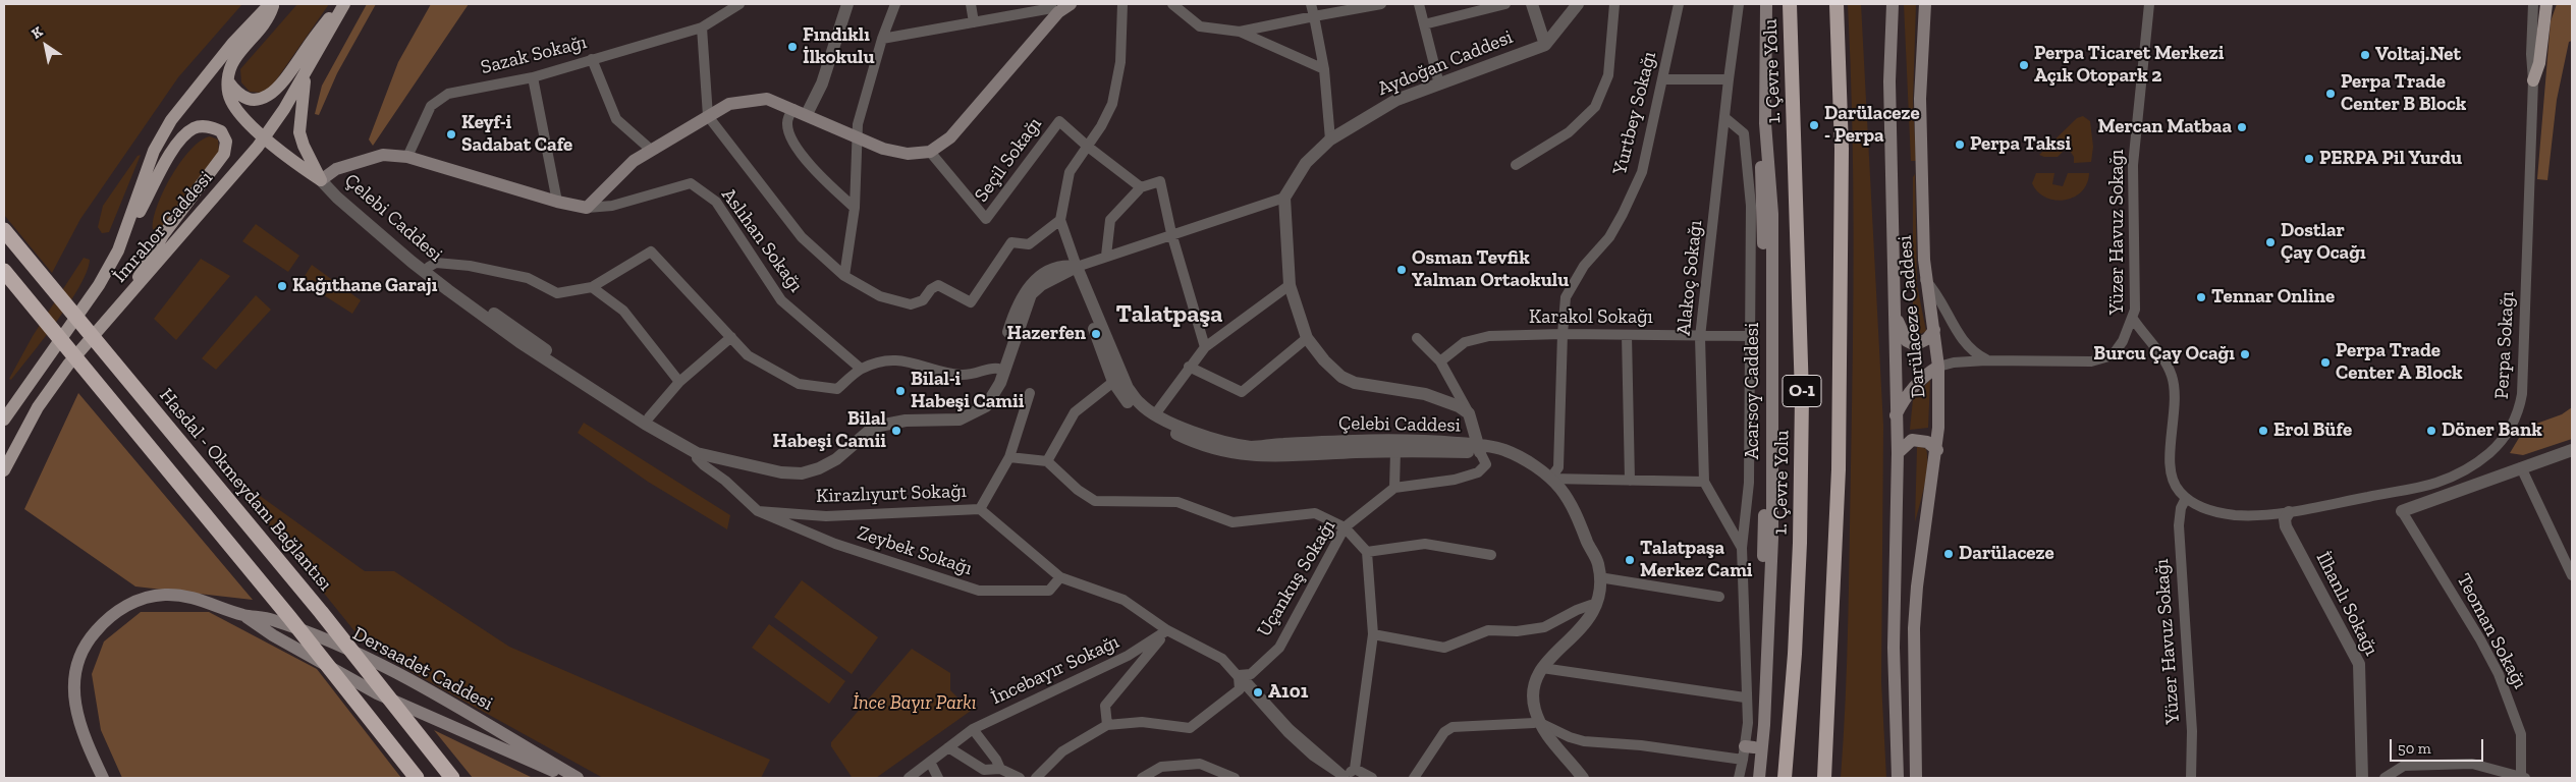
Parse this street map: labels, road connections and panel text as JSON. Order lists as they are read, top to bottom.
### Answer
{
  "streets": {
    "highway": ["1. Çevre Yolu", "O-1", "Hasdal - Okmeydanı Bağlantısı"],
    "main road": [
      "İmrahor Caddesi",
      "Darülaceze Caddesi",
      "Acarsoy Caddesi",
      "Dersaadet Caddesi"
    ],
    "street": [
      "Sazak Sokağı",
      "Aydoğan Caddesi",
      "Yurtbey Sokağı",
      "Seçil Sokağı",
      "Çelebi Caddesi",
      "Yüzer Havuz Sokağı",
      "Aslıhan Sokağı",
      "Alakoç Sokağı",
      "Karakol Sokağı",
      "Perpa Sokağı",
      "Kirazlıyurt Sokağı",
      "Zeybek Sokağı",
      "Uçankuş Sokağı",
      "İlhanlı Sokağı",
      "Teoman Sokağı",
      "İncebayır Sokağı"
    ]
  },
  "crossings": [
    ["Yurtbey Sokağı", "Çelebi Caddesi"],
    ["Yurtbey Sokağı", "Karakol Sokağı"],
    ["Yüzer Havuz Sokağı", "Perpa Sokağı"],
    ["Alakoç Sokağı", "Karakol Sokağı"],
    ["Perpa Sokağı", "İlhanlı Sokağı"],
    ["Kirazlıyurt Sokağı", "Zeybek Sokağı"]
  ],
  "districts": ["Talatpaşa"],
  "parks": ["İnce Bayır Parkı"],
  "places": [
    "Fındıklı İlkokulu",
    "Voltaj.Net",
    "Perpa Ticaret Merkezi Açık Otopark 2",
    "Perpa Trade Center B Block",
    "Darülaceze - Perpa",
    "Mercan Matbaa",
    "Keyf-i Sadabat Cafe",
    "Perpa Taksi",
    "PERPA Pil Yurdu",
    "Dostlar Çay Ocağı",
    "Osman Tevfik Yalman Ortaokulu",
    "Kağıthane Garajı",
    "Tennar Online",
    "Hazerfen",
    "Burcu Çay Ocağı",
    "Perpa Trade Center A Block",
    "Bilal-i Habeşi Camii",
    "Bilal Habeşi Camii",
    "Erol Büfe",
    "Döner Bank",
    "Darülaceze",
    "Talatpaşa Merkez Cami",
    "A101"
  ],
  "scale_bar": "50 m",
  "north": "top left"
}
